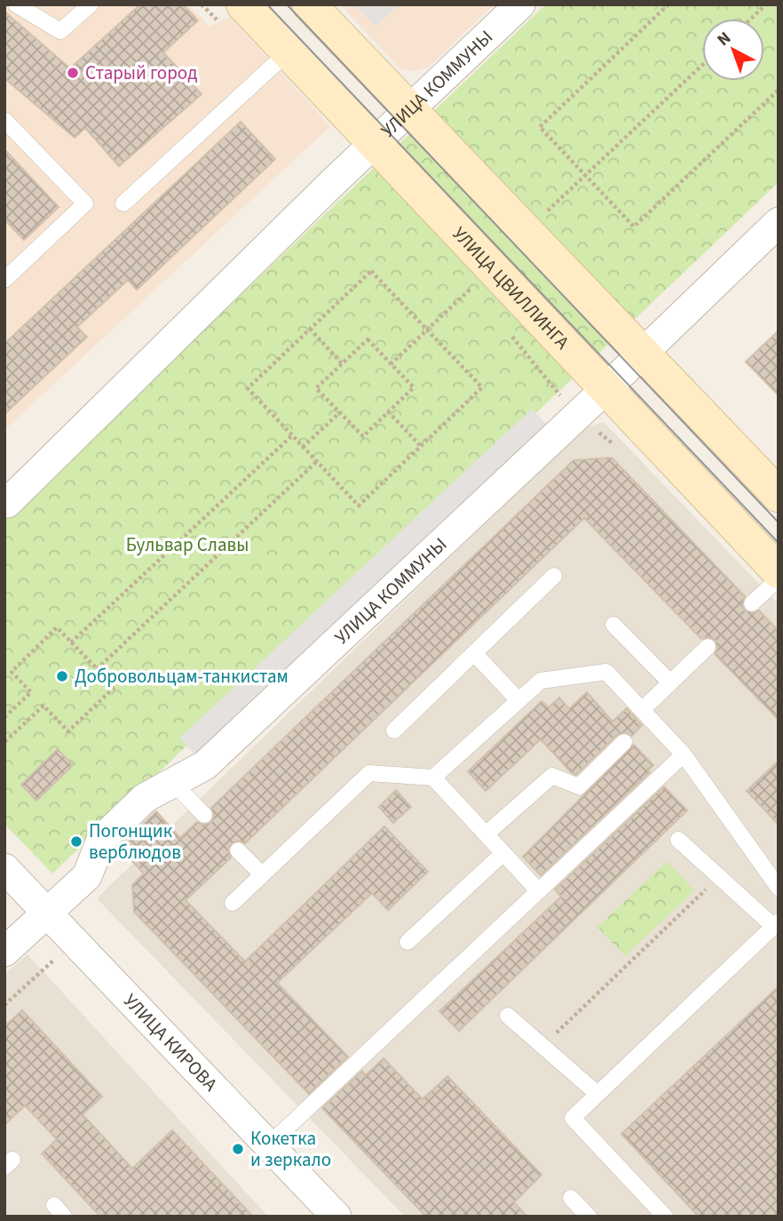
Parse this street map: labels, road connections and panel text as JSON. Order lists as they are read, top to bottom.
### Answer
{
  "streets": {
    "main road": ["УЛИЦА ЦВИЛЛИНГА"],
    "street": ["УЛИЦА КОММУНЫ", "УЛИЦА КИРОВА"]
  },
  "crossings": [
    ["УЛИЦА КОММУНЫ", "УЛИЦА ЦВИЛЛИНГА"],
    ["УЛИЦА КОММУНЫ", "УЛИЦА КИРОВА"]
  ],
  "parks": ["Бульвар Славы"],
  "places": [
    "Старый город",
    "Добровольцам-танкистам",
    "Погонщик верблюдов",
    "Кокетка и зеркало"
  ],
  "north": "top left"
}
